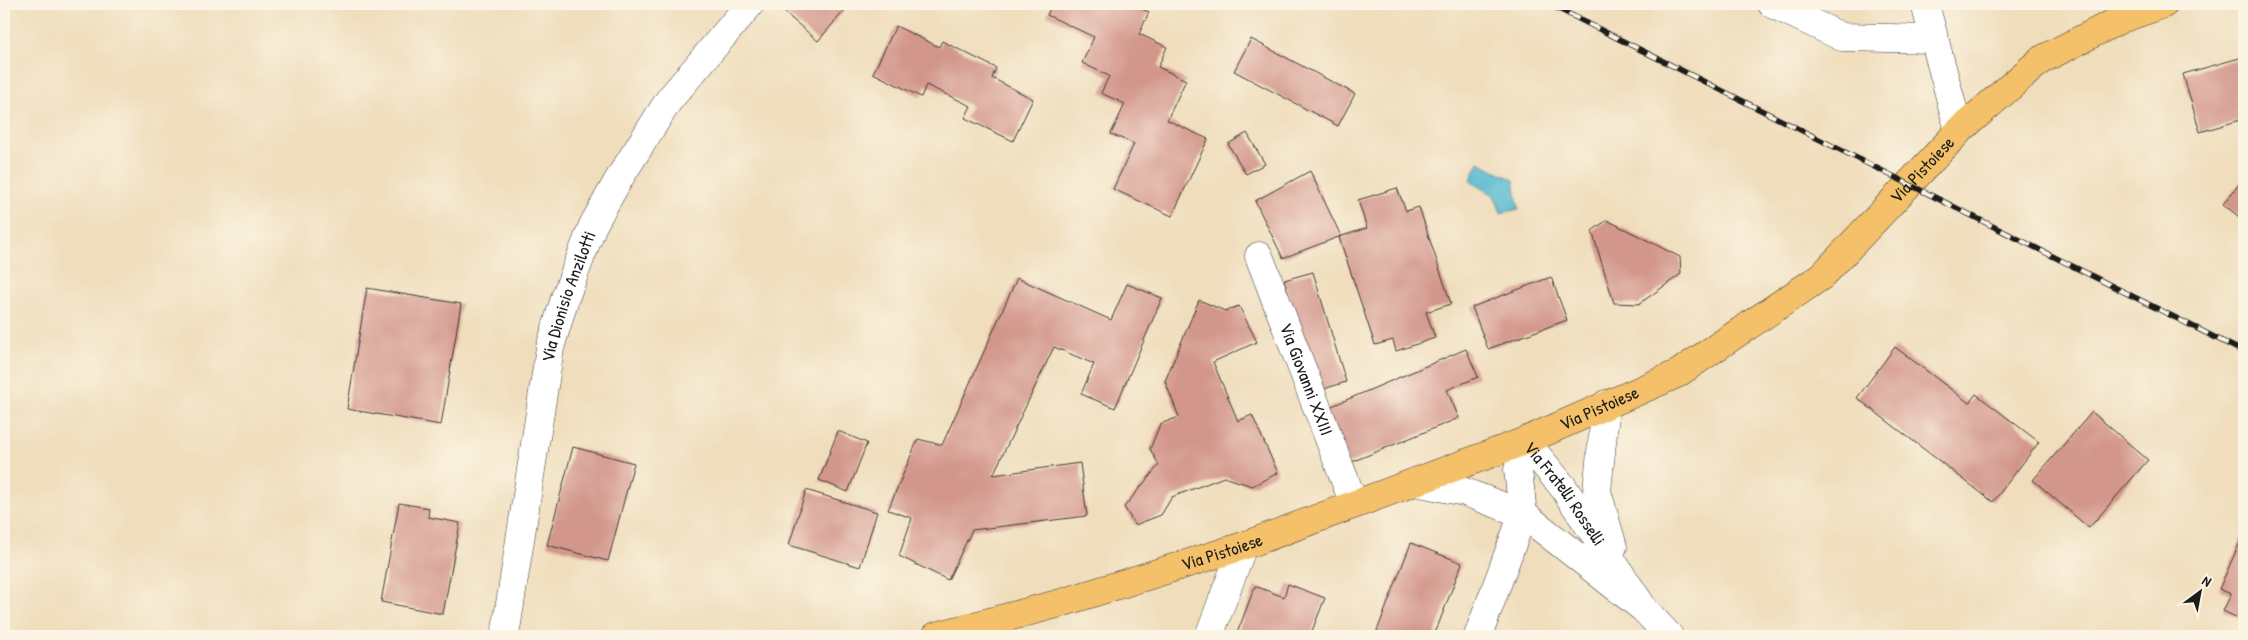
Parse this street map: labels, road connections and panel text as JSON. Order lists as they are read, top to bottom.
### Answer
{
  "streets": {
    "main road": ["Via Pistoiese"],
    "street": ["Via Dionisio Anzilotti", "Via Giovanni XXIII", "Via Fratelli Rosselli"]
  },
  "crossings": [
    ["Via Pistoiese", "Via Giovanni XXIII"],
    ["Via Pistoiese", "Via Fratelli Rosselli"]
  ],
  "north": "top right"
}
